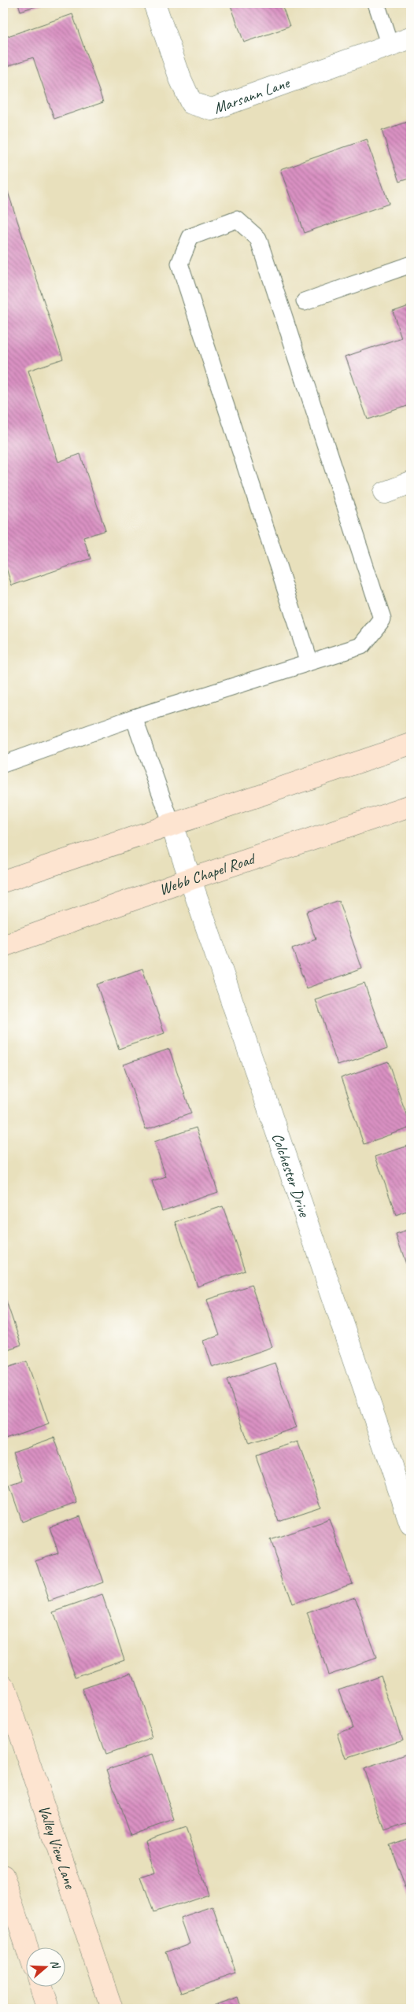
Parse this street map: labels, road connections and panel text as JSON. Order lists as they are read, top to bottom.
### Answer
{
  "streets": {
    "main road": ["Webb Chapel Road", "Valley View Lane"],
    "street": ["Marsann Lane", "Colchester Drive"]
  },
  "crossings": [
    ["Webb Chapel Road", "Colchester Drive"]
  ],
  "north": "right"
}
